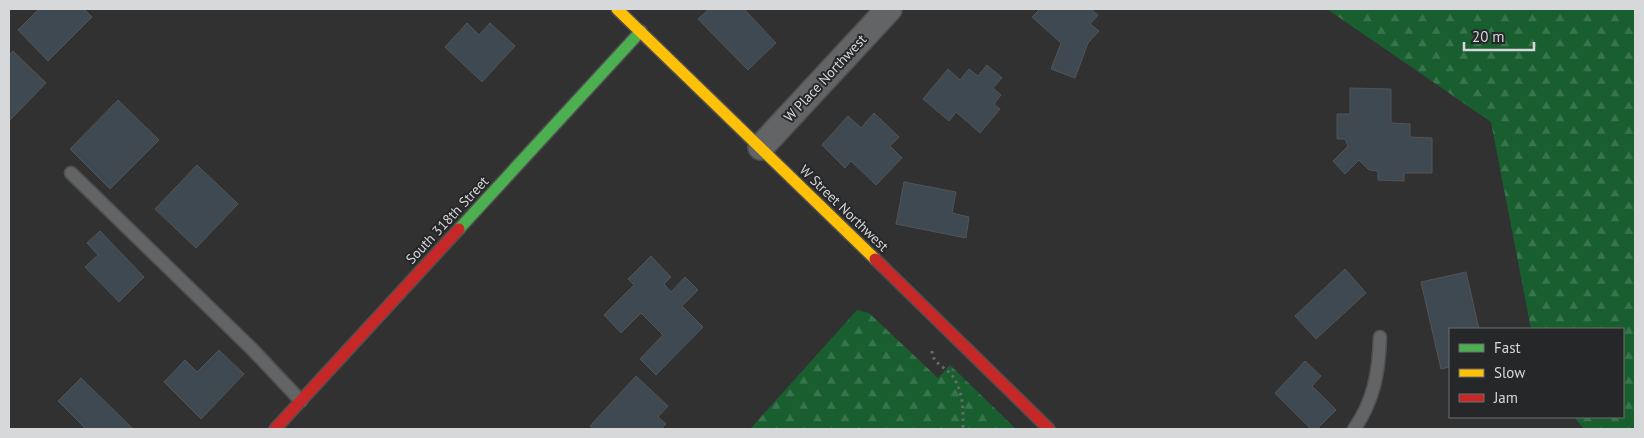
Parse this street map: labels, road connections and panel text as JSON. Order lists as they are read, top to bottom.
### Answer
{
  "streets": {
    "street": ["W Place Northwest", "W Street Northwest", "South 318th Street"]
  },
  "crossings": [
    ["W Place Northwest", "W Street Northwest"],
    ["W Street Northwest", "South 318th Street"]
  ],
  "legend": ["Fast", "Slow", "Jam"],
  "scale_bar": "20 m"
}
